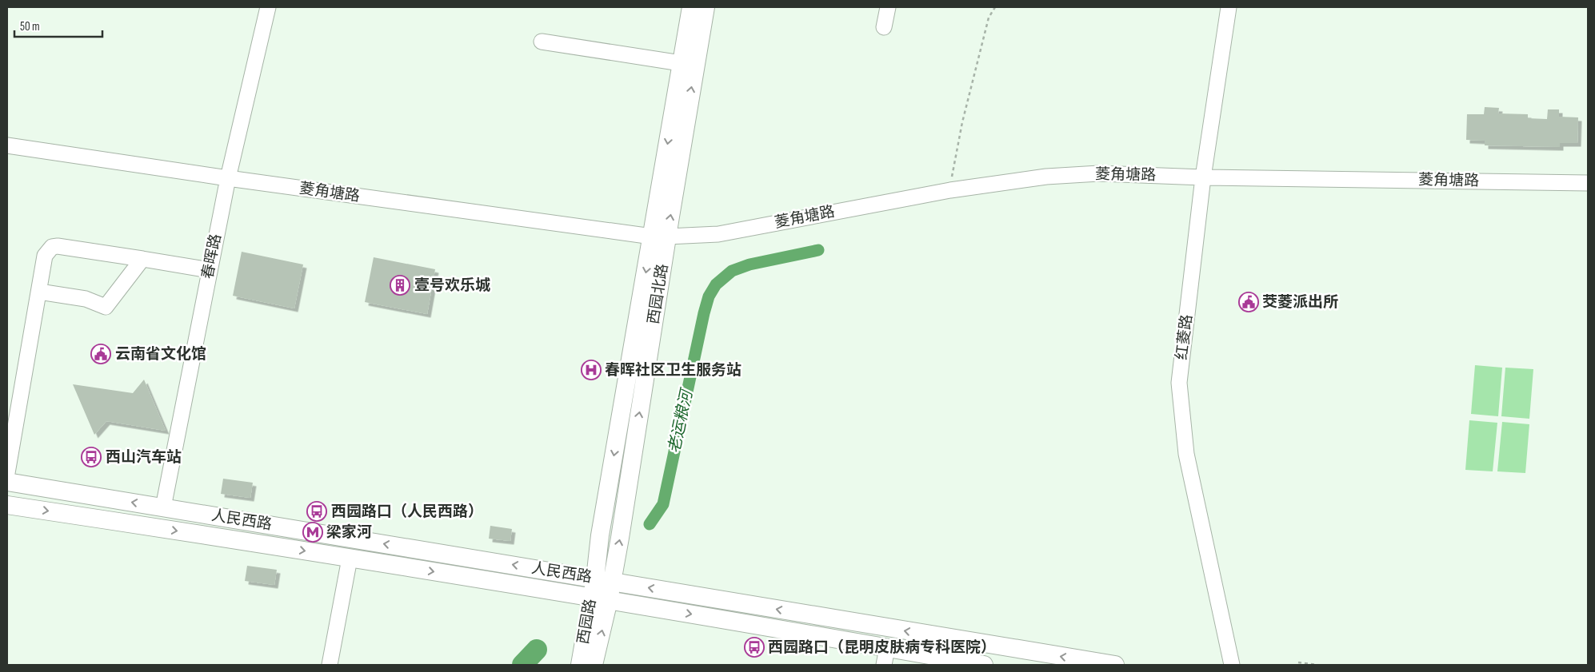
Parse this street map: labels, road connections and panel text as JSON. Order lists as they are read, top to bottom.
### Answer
{
  "streets": {
    "main road": ["西园北路", "人民西路", "西园路"],
    "street": ["菱角塘路", "春晖路", "红菱路"]
  },
  "crossings": [
    ["菱角塘路", "春晖路"],
    ["菱角塘路", "西园北路"],
    ["菱角塘路", "红菱路"],
    ["春晖路", "人民西路"],
    ["西园北路", "人民西路"],
    ["西园北路", "西园路"],
    ["人民西路", "西园路"]
  ],
  "water": ["老运粮河"],
  "places": {
    "building": ["壹号欢乐城"],
    "public building": ["茭菱派出所", "云南省文化馆"],
    "hospital": ["春晖社区卫生服务站"],
    "bus stop": ["西山汽车站", "西园路口（人民西路）", "西园路口（昆明皮肤病专科医院）"],
    "metro station": ["梁家河"]
  },
  "scale_bar": "50 m"
}
